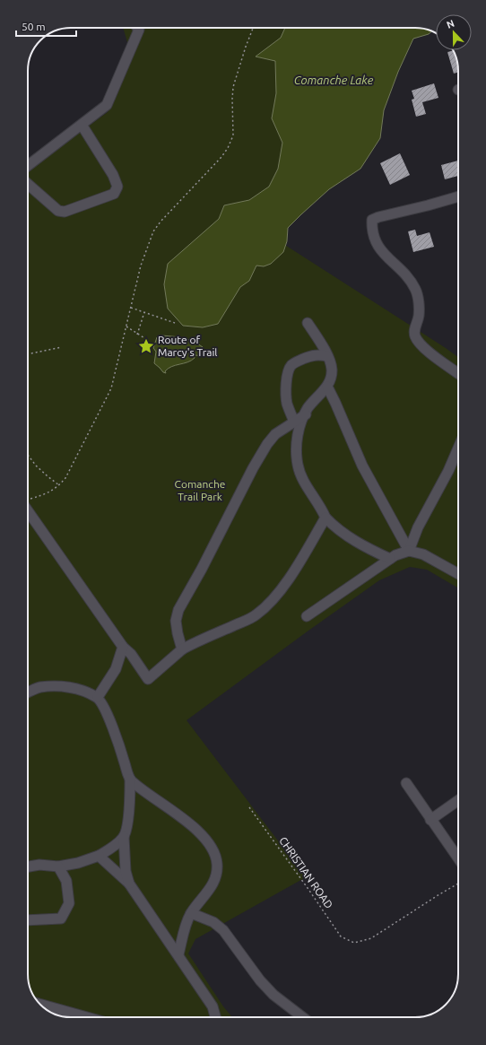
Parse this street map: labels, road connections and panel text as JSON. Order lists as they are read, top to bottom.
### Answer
{
  "streets": {
    "path": ["CHRISTIAN ROAD"]
  },
  "water": ["Comanche Lake"],
  "parks": ["Comanche Trail Park"],
  "places": {
    "place": ["Route of Marcy's Trail"]
  },
  "scale_bar": "50 m",
  "north": "top"
}
